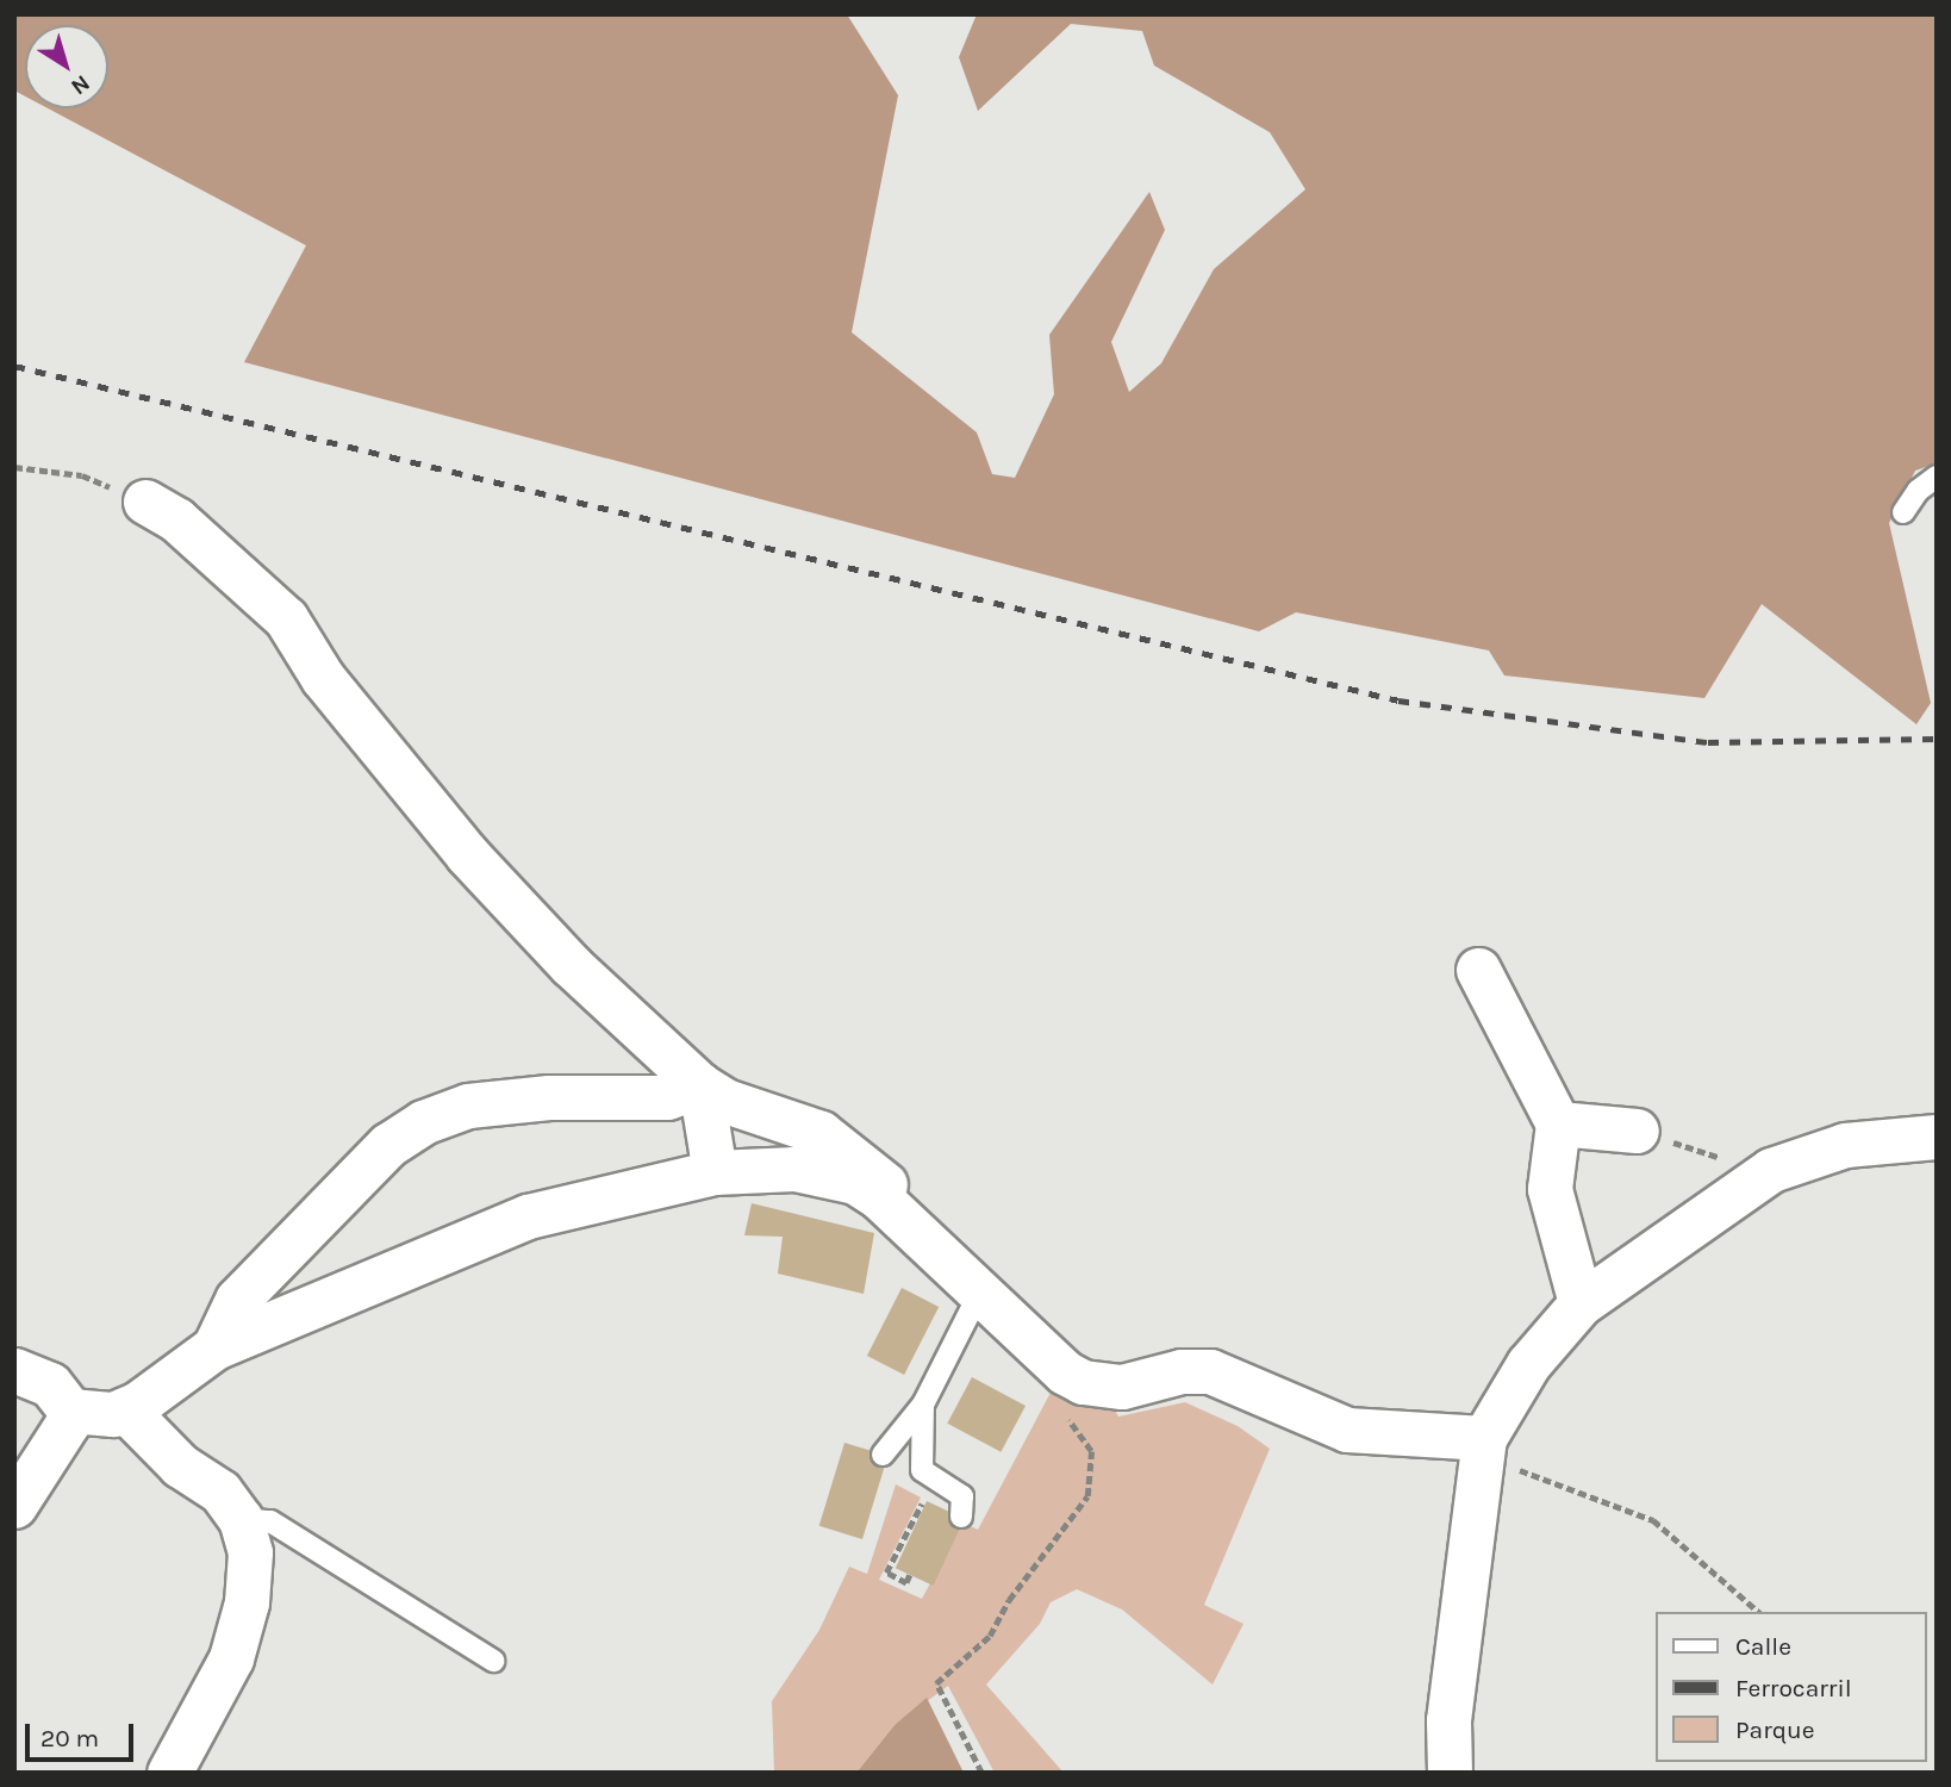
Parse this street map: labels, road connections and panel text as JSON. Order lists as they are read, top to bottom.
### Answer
{
  "legend": ["Calle", "Ferrocarril", "Parque"],
  "scale_bar": "20 m",
  "north": "bottom right"
}
